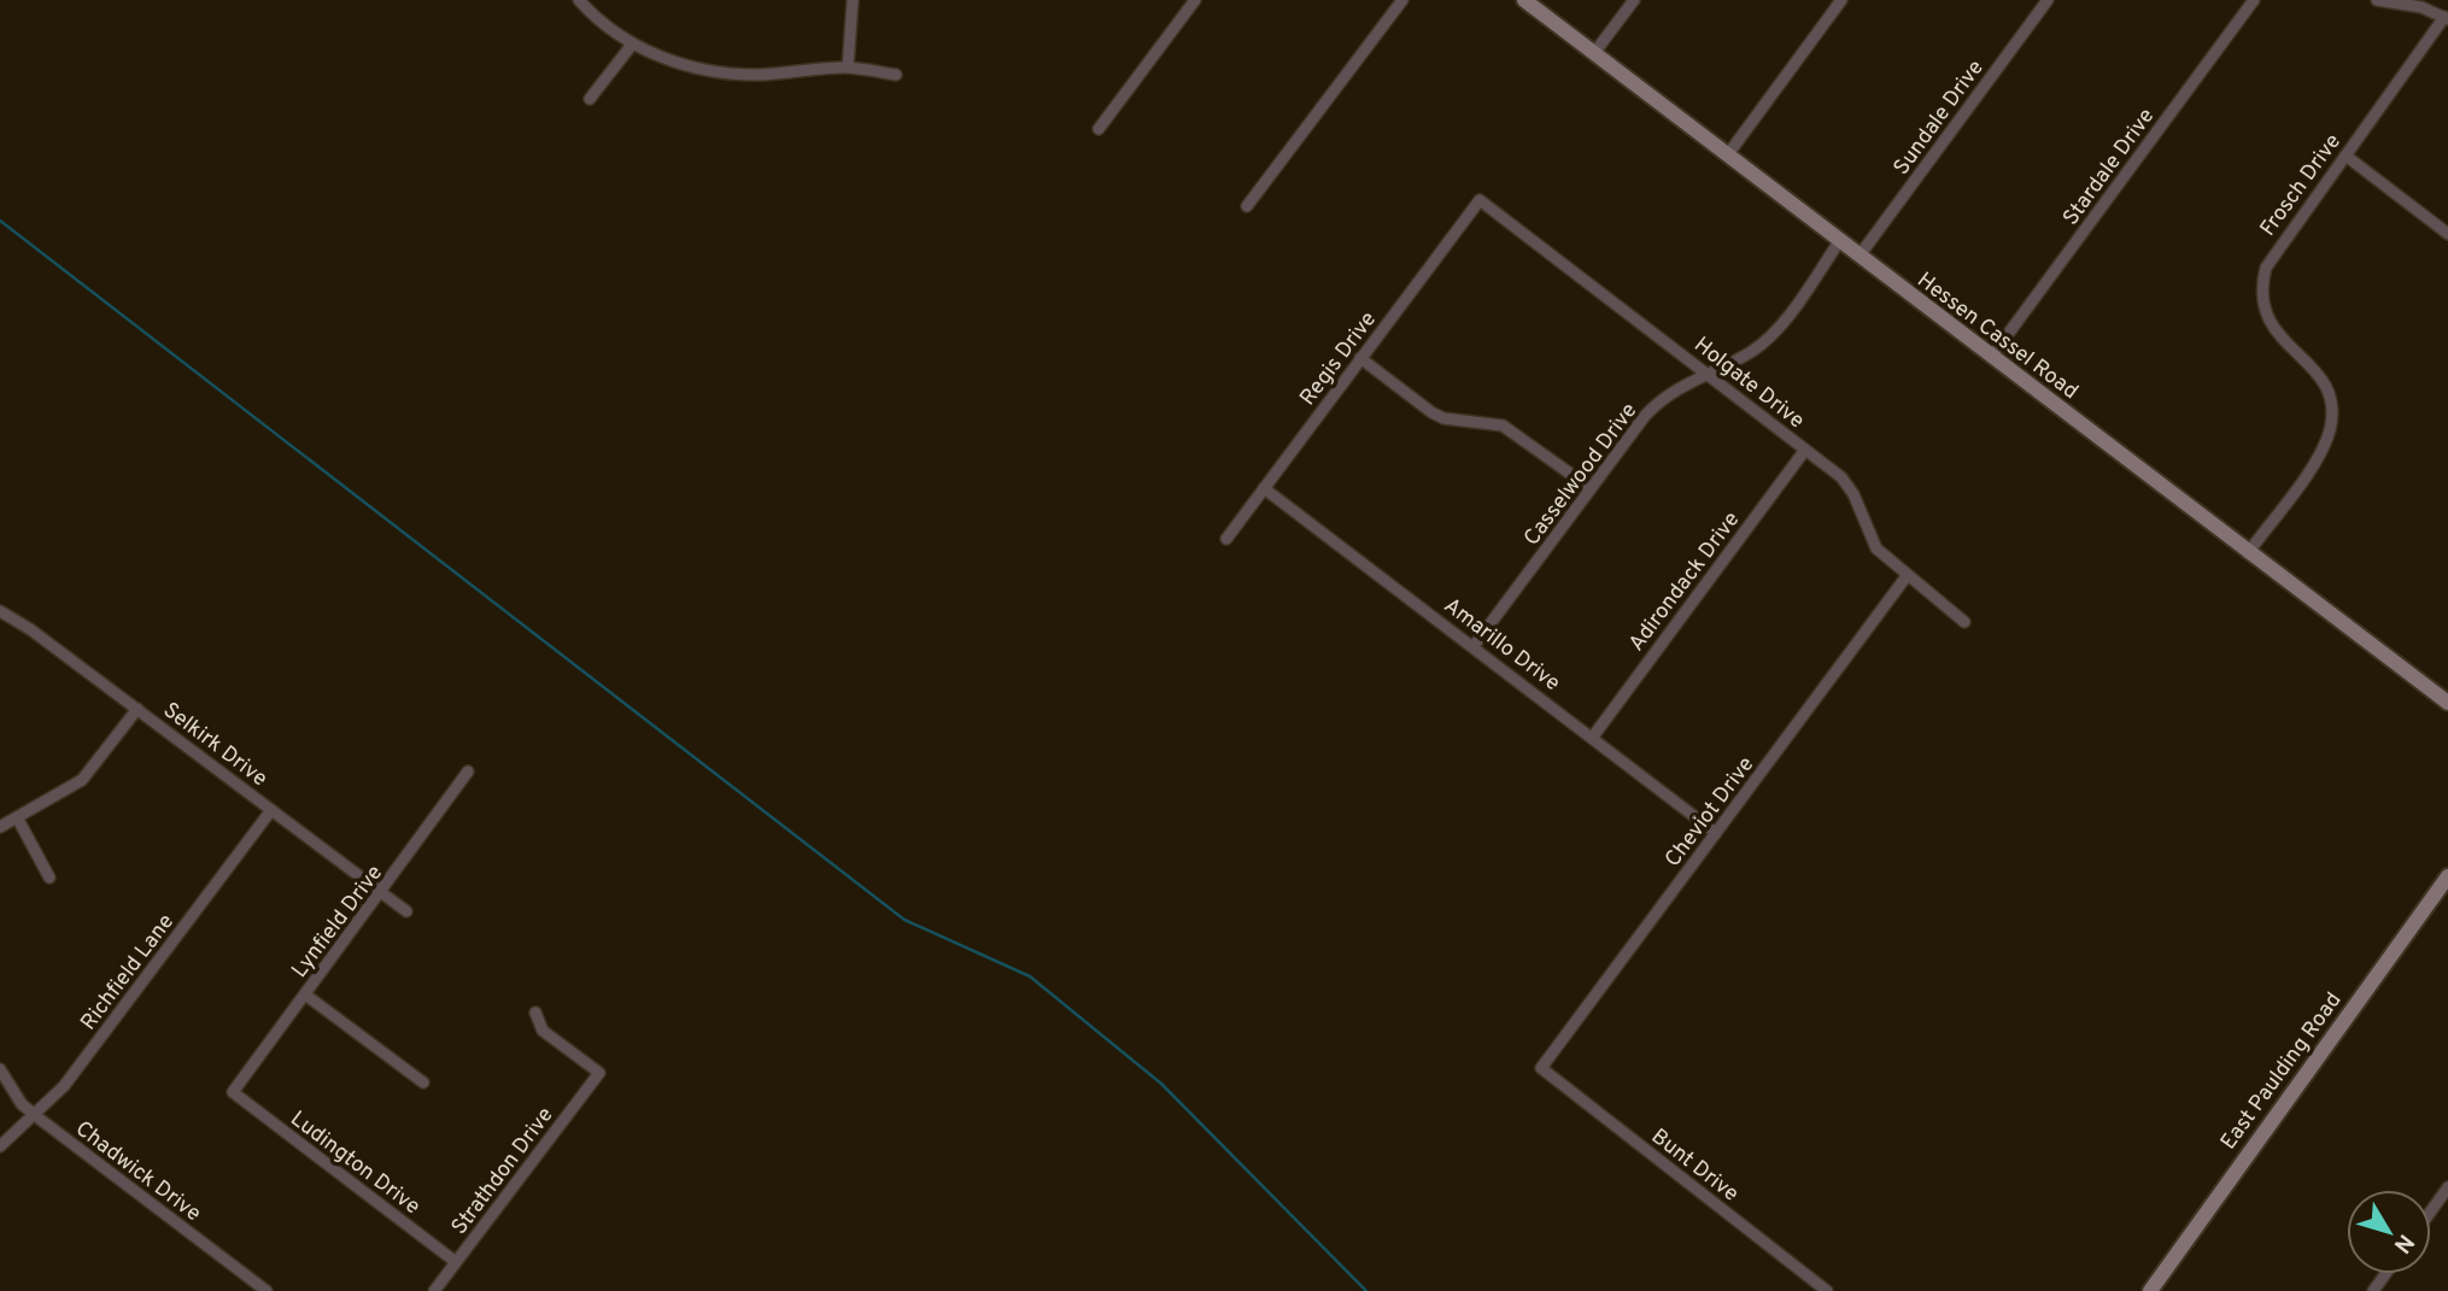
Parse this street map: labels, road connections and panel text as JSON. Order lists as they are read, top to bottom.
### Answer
{
  "streets": {
    "main road": ["Hessen Cassel Road", "East Paulding Road"],
    "street": [
      "Sundale Drive",
      "Stardale Drive",
      "Frosch Drive",
      "Regis Drive",
      "Holgate Drive",
      "Casselwood Drive",
      "Adirondack Drive",
      "Amarillo Drive",
      "Selkirk Drive",
      "Cheviot Drive",
      "Lynfield Drive",
      "Richfield Lane",
      "Ludington Drive",
      "Bunt Drive",
      "Chadwick Drive",
      "Strathdon Drive"
    ]
  },
  "crossings": [
    ["Sundale Drive", "Hessen Cassel Road"],
    ["Stardale Drive", "Hessen Cassel Road"],
    ["Frosch Drive", "Hessen Cassel Road"],
    ["Hessen Cassel Road", "Casselwood Drive"],
    ["Regis Drive", "Holgate Drive"],
    ["Regis Drive", "Amarillo Drive"],
    ["Holgate Drive", "Casselwood Drive"],
    ["Holgate Drive", "Adirondack Drive"],
    ["Holgate Drive", "Cheviot Drive"],
    ["Casselwood Drive", "Amarillo Drive"],
    ["Adirondack Drive", "Amarillo Drive"],
    ["Amarillo Drive", "Cheviot Drive"],
    ["Selkirk Drive", "Lynfield Drive"],
    ["Selkirk Drive", "Richfield Lane"],
    ["Cheviot Drive", "Bunt Drive"],
    ["Lynfield Drive", "Ludington Drive"],
    ["Richfield Lane", "Chadwick Drive"],
    ["Ludington Drive", "Strathdon Drive"]
  ],
  "north": "bottom right"
}
